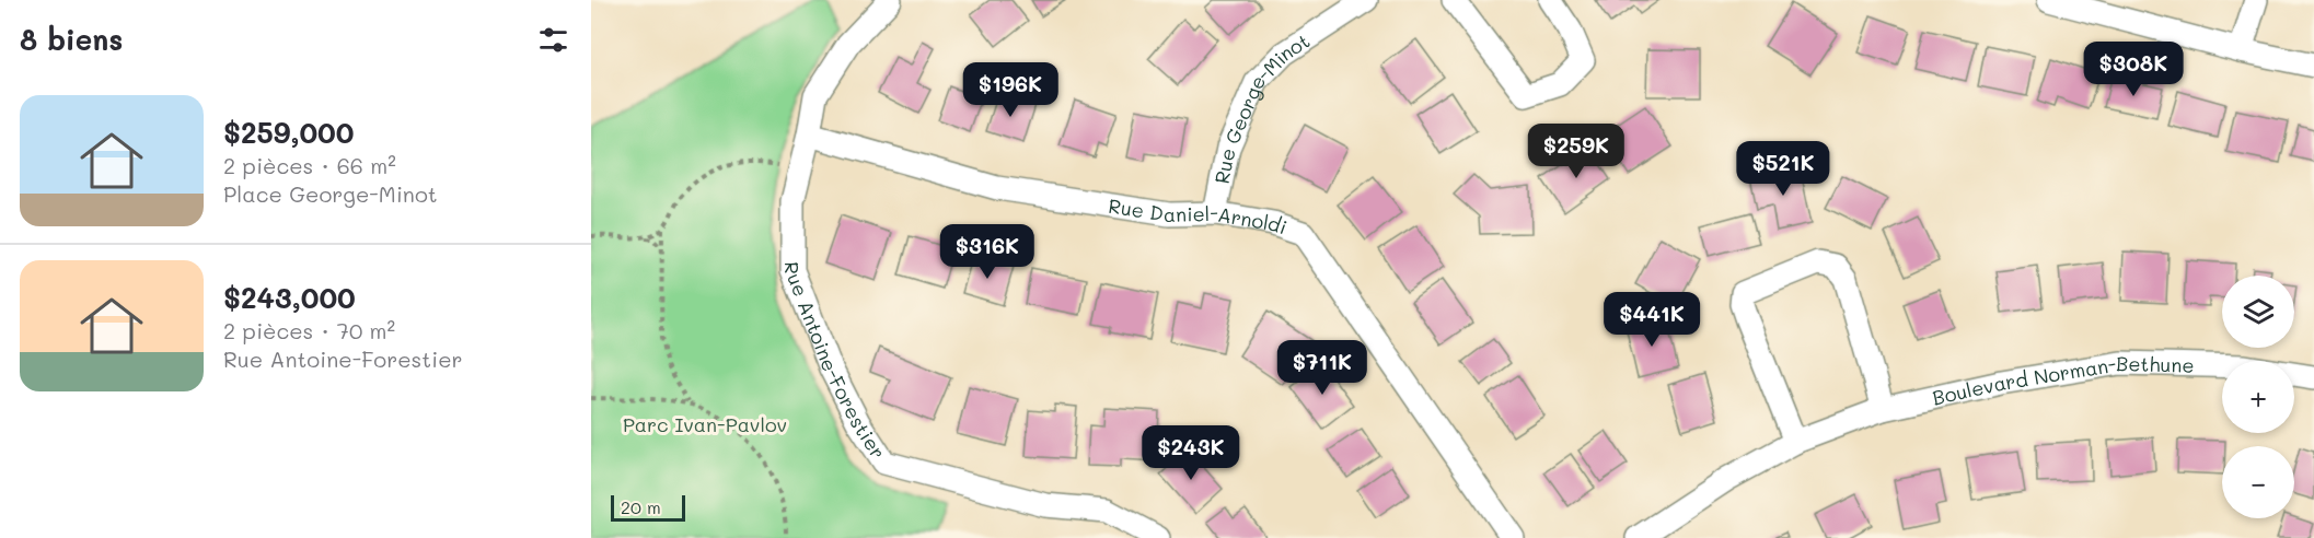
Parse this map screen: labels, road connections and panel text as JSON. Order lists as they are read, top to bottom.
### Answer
{
  "streets": {
    "street": [
      "Rue George-Minot",
      "Rue Daniel-Arnoldi",
      "Rue Antoine-Forestier",
      "Boulevard Norman-Bethune"
    ]
  },
  "crossings": [
    ["Rue George-Minot", "Rue Daniel-Arnoldi"],
    ["Rue Daniel-Arnoldi", "Rue Antoine-Forestier"]
  ],
  "parks": ["Parc Ivan-Pavlov"],
  "scale_bar": "20 m",
  "page": {
    "heading": "8 biens",
    "price": [
      "$308K",
      "$196K",
      "$259K",
      "$521K",
      "$316K",
      "$441K",
      "$711K",
      "$243K"
    ],
    "list": [
      {
        "name": "$259,000",
        "note": "2 pièces · 66 m² · Place George-Minot"
      },
      {
        "name": "$243,000",
        "note": "2 pièces · 70 m² · Rue Antoine-Forestier"
      }
    ],
    "map_buttons": ["+", "−"],
    "scale": "20 m"
  }
}
